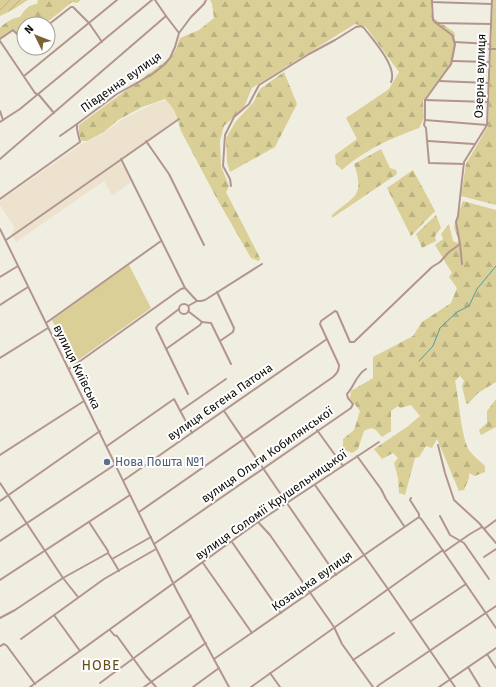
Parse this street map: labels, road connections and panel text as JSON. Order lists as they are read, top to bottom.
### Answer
{
  "streets": {
    "street": [
      "Озерна вулиця",
      "Південна вулиця",
      "вулиця Київська",
      "вулиця Євгена Патона",
      "вулиця Ольги Кобилянської",
      "вулиця Соломії Крушельницької",
      "Козацька вулиця"
    ]
  },
  "crossings": [
    ["вулиця Київська", "вулиця Євгена Патона"],
    ["вулиця Київська", "вулиця Ольги Кобилянської"],
    ["вулиця Київська", "вулиця Соломії Крушельницької"],
    ["вулиця Київська", "Козацька вулиця"]
  ],
  "districts": ["НОВЕ"],
  "places": ["Нова Пошта №1"],
  "north": "top left"
}
